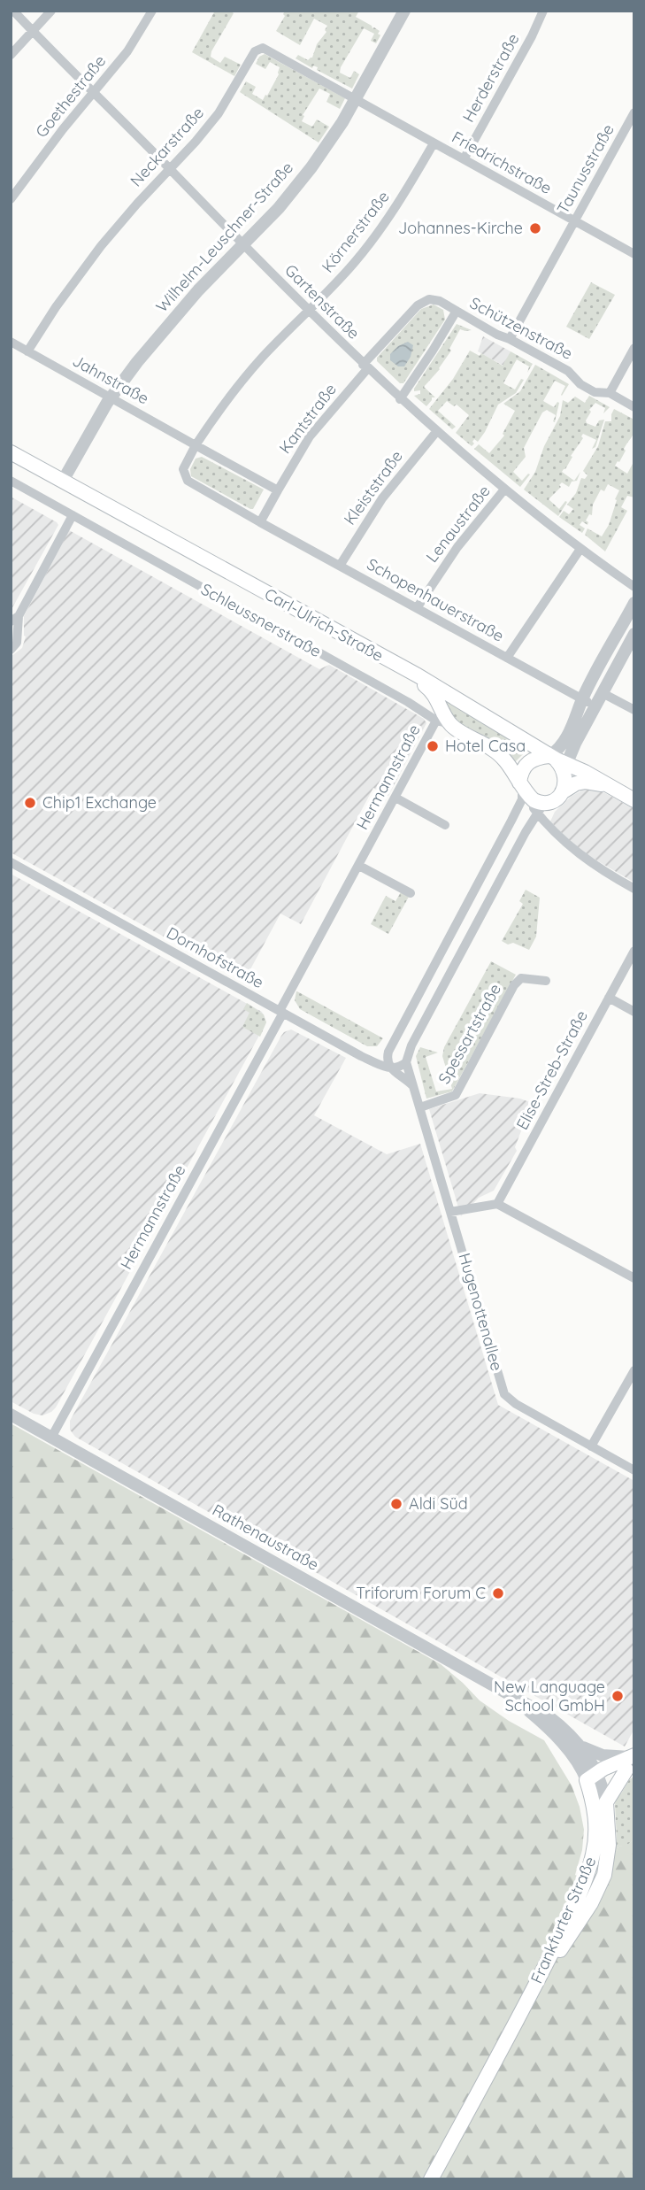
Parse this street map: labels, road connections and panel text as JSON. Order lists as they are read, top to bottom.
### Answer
{
  "streets": {
    "main road": ["Schleussnerstraße", "Carl-Ulrich-Straße", "Frankfurter Straße"],
    "street": [
      "Herderstraße",
      "Goethestraße",
      "Neckarstraße",
      "Friedrichstraße",
      "Taunusstraße",
      "Körnerstraße",
      "Wilhelm-Leuschner-Straße",
      "Gartenstraße",
      "Schützenstraße",
      "Jahnstraße",
      "Kantstraße",
      "Kleiststraße",
      "Lenaustraße",
      "Schopenhauerstraße",
      "Hermannstraße",
      "Dornhofstraße",
      "Spessartstraße",
      "Elise-Streb-Straße",
      "Hugenottenallee",
      "Rathenaustraße"
    ]
  },
  "crossings": [
    ["Herderstraße", "Friedrichstraße"],
    ["Goethestraße", "Gartenstraße"],
    ["Neckarstraße", "Friedrichstraße"],
    ["Neckarstraße", "Wilhelm-Leuschner-Straße"],
    ["Neckarstraße", "Gartenstraße"],
    ["Neckarstraße", "Jahnstraße"],
    ["Friedrichstraße", "Taunusstraße"],
    ["Friedrichstraße", "Körnerstraße"],
    ["Friedrichstraße", "Wilhelm-Leuschner-Straße"],
    ["Taunusstraße", "Schützenstraße"],
    ["Körnerstraße", "Gartenstraße"],
    ["Körnerstraße", "Jahnstraße"],
    ["Körnerstraße", "Kantstraße"],
    ["Körnerstraße", "Schopenhauerstraße"],
    ["Wilhelm-Leuschner-Straße", "Gartenstraße"],
    ["Wilhelm-Leuschner-Straße", "Jahnstraße"],
    ["Wilhelm-Leuschner-Straße", "Carl-Ulrich-Straße"],
    ["Gartenstraße", "Schützenstraße"],
    ["Gartenstraße", "Kantstraße"],
    ["Gartenstraße", "Kleiststraße"],
    ["Gartenstraße", "Lenaustraße"],
    ["Schützenstraße", "Kantstraße"],
    ["Jahnstraße", "Kantstraße"],
    ["Kantstraße", "Schopenhauerstraße"],
    ["Kleiststraße", "Schopenhauerstraße"],
    ["Lenaustraße", "Schopenhauerstraße"],
    ["Schleussnerstraße", "Carl-Ulrich-Straße"],
    ["Schleussnerstraße", "Hermannstraße"],
    ["Hermannstraße", "Dornhofstraße"],
    ["Hermannstraße", "Rathenaustraße"],
    ["Spessartstraße", "Hugenottenallee"],
    ["Rathenaustraße", "Frankfurter Straße"]
  ],
  "places": [
    "Johannes-Kirche",
    "Hotel Casa",
    "Chip1 Exchange",
    "Aldi Süd",
    "Triforum Forum C",
    "New Language School GmbH"
  ]
}
